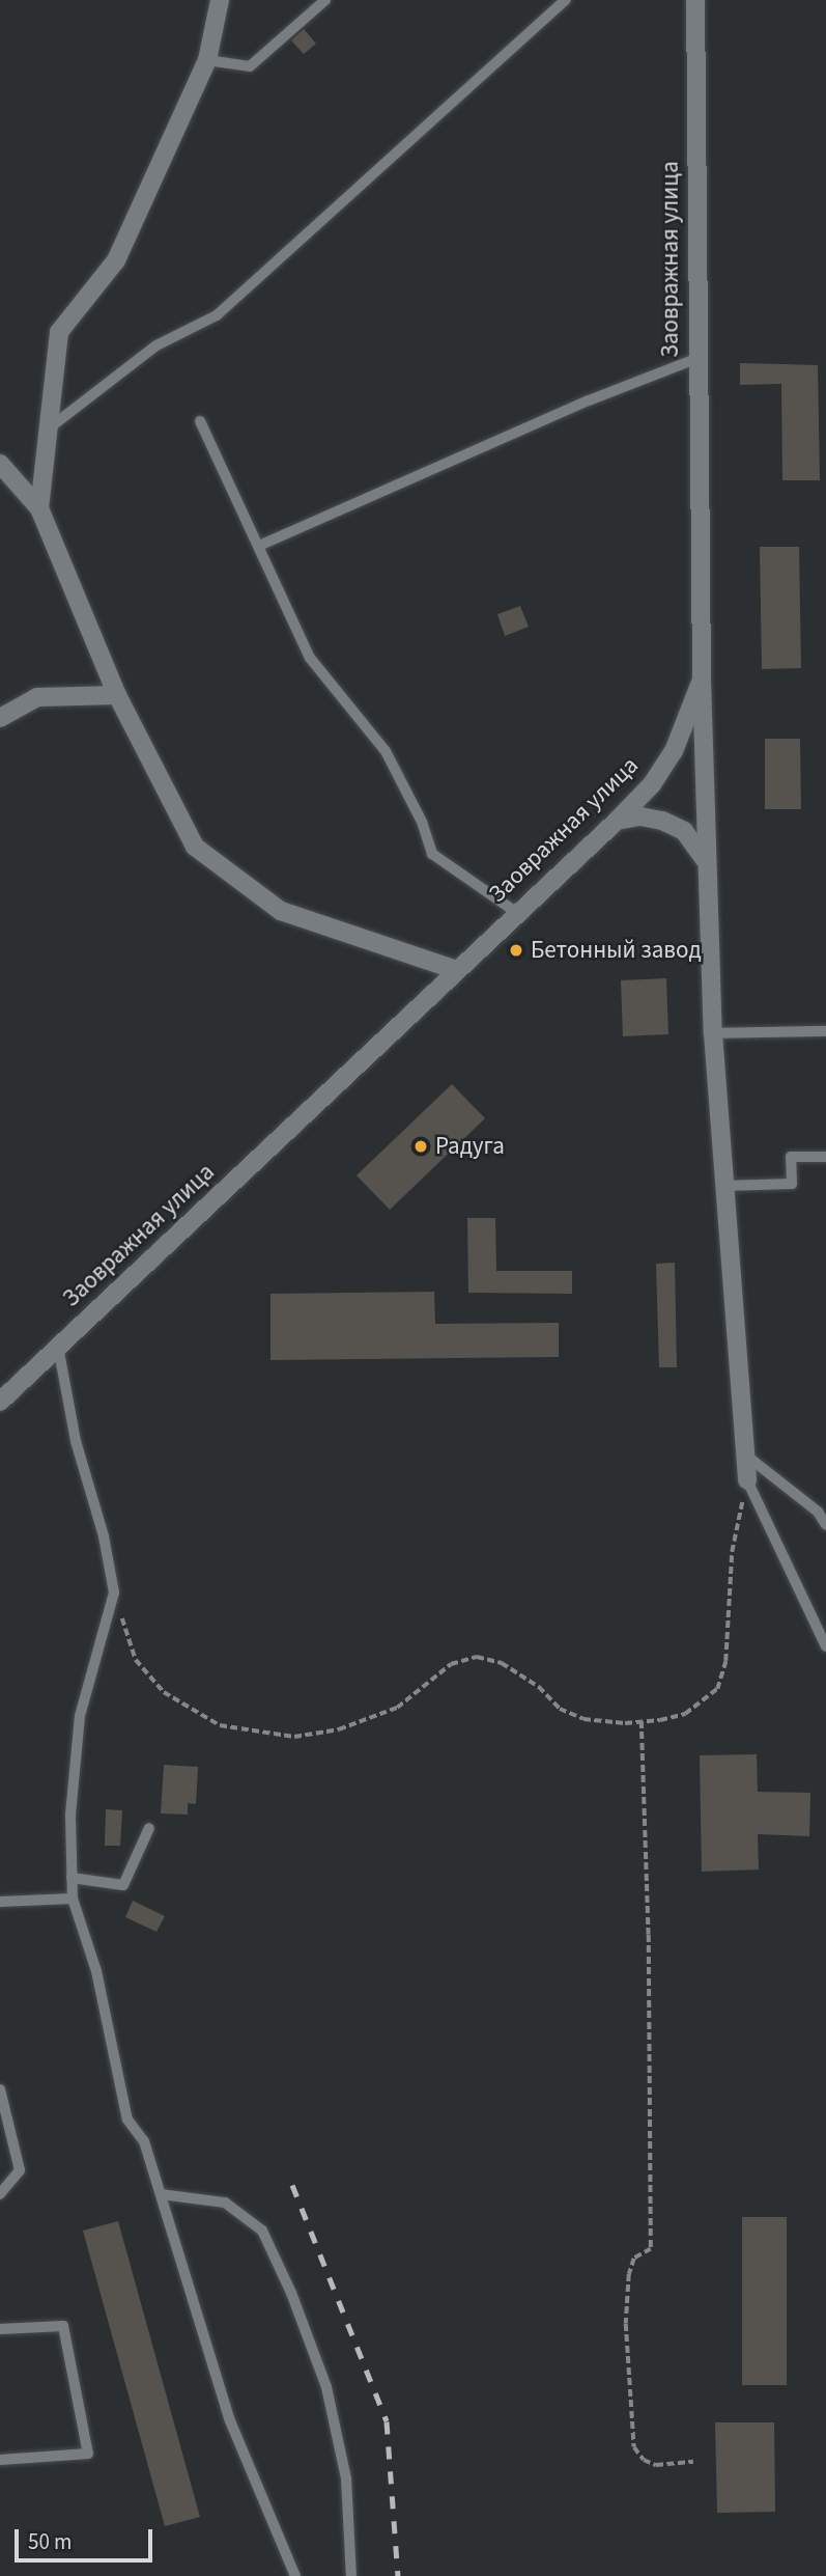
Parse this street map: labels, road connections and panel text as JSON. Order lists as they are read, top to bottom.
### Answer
{
  "streets": {
    "street": ["Заовражная улица"]
  },
  "places": ["Бетонный завод", "Радуга"],
  "scale_bar": "50 m"
}
